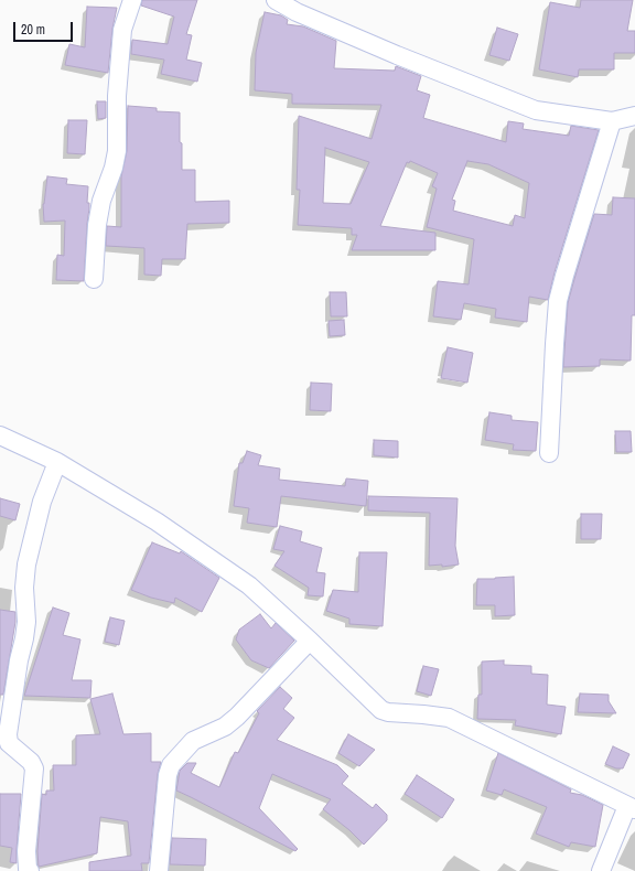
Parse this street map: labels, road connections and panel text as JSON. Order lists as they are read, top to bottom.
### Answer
{
  "scale_bar": "20 m"
}
